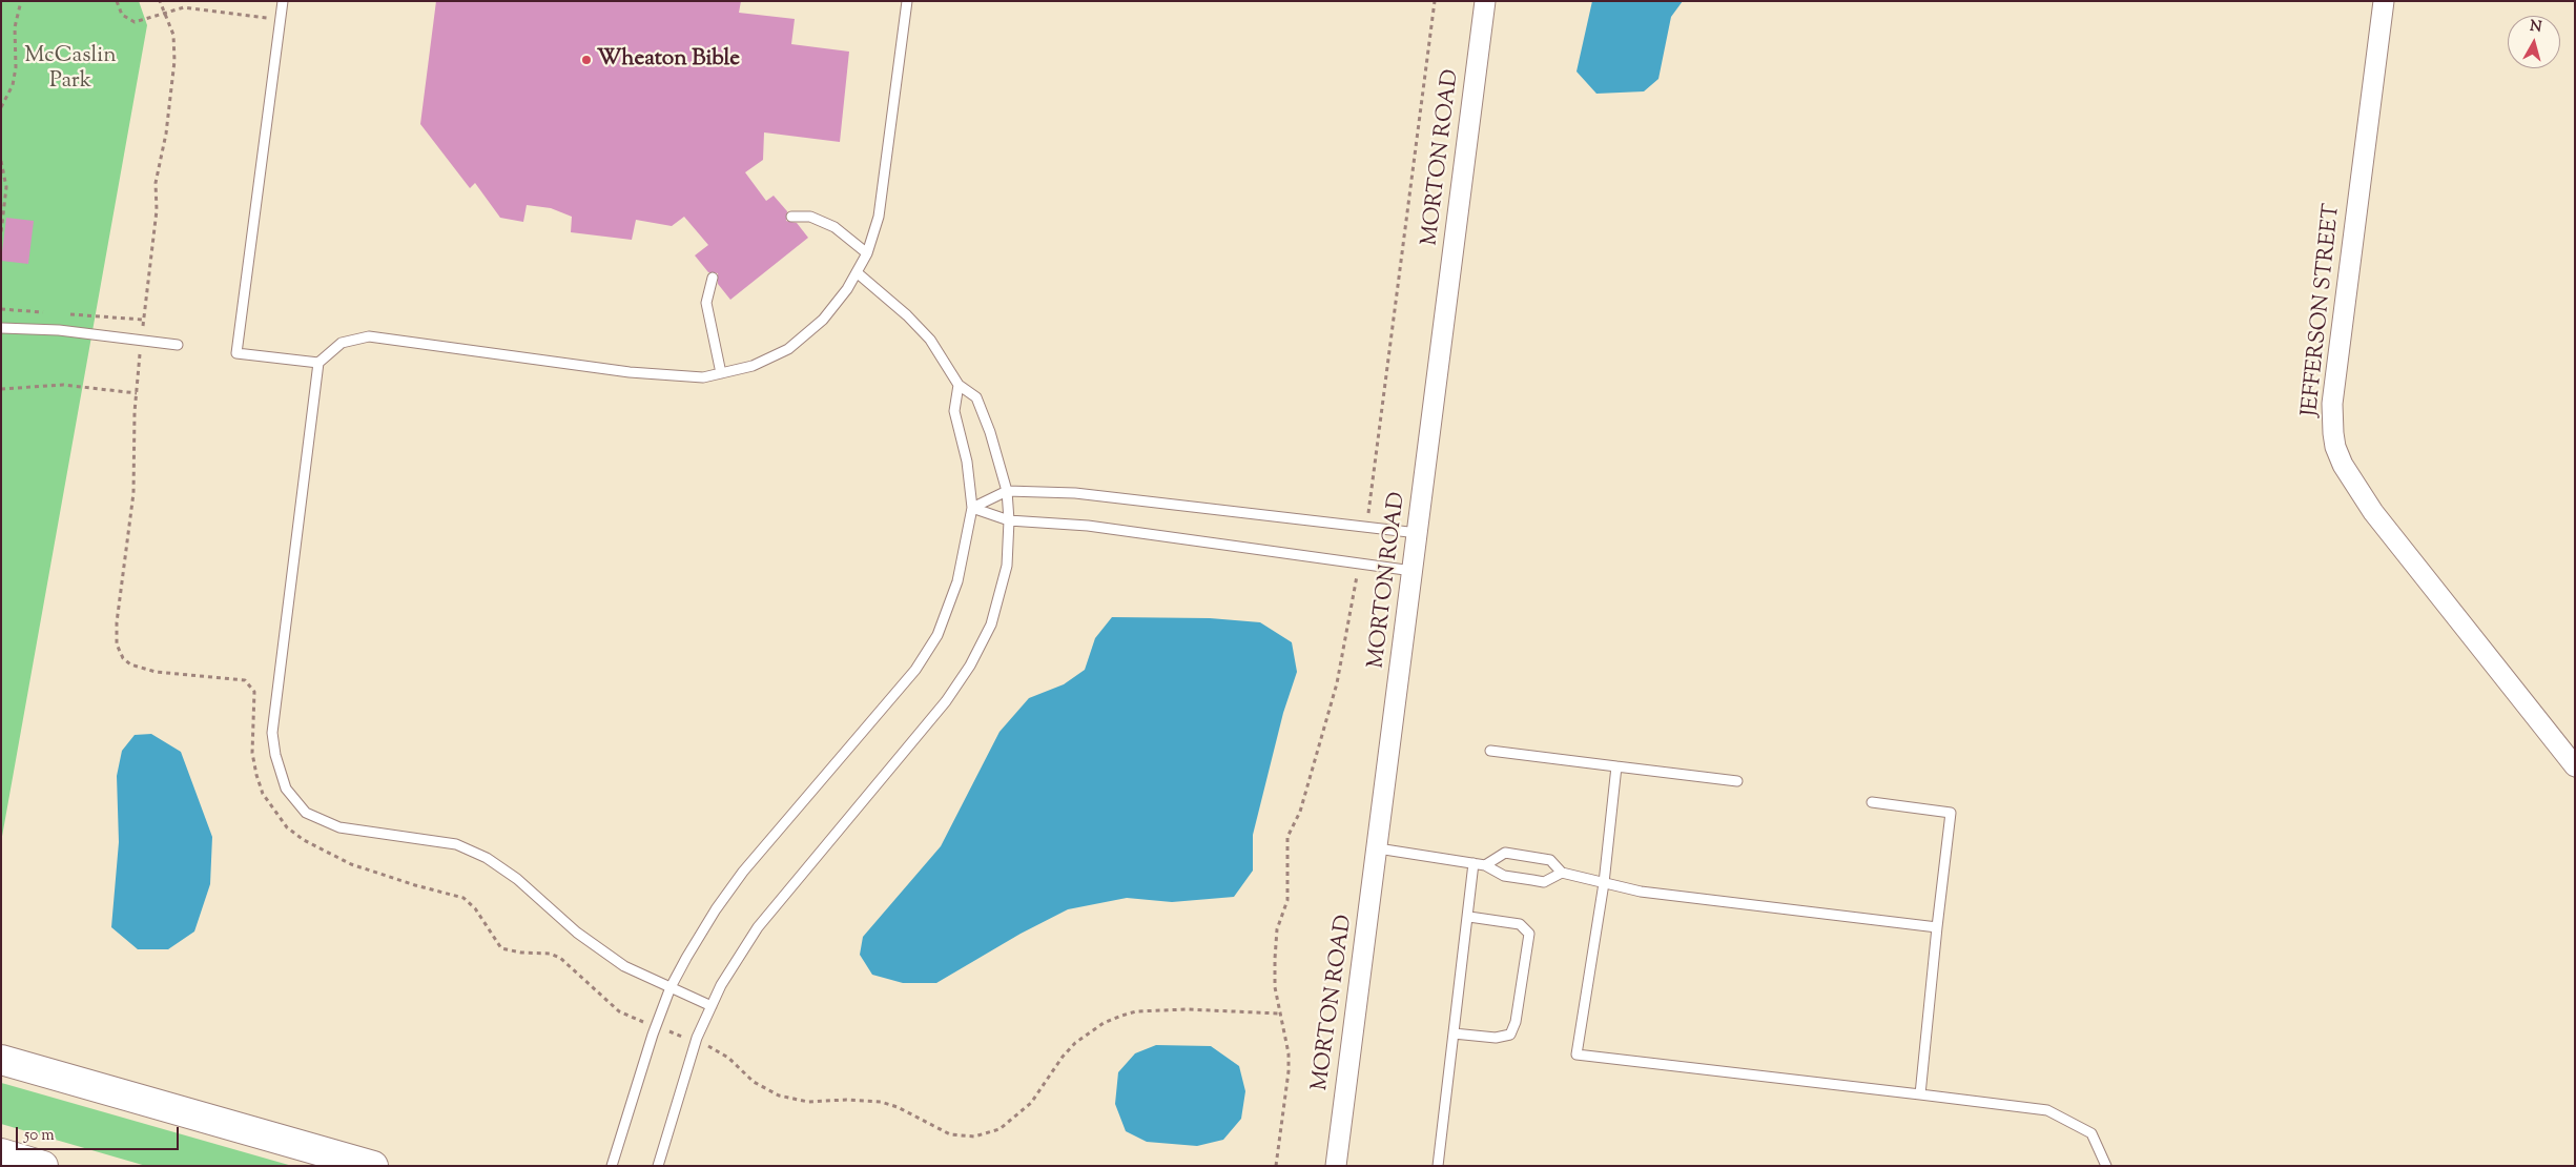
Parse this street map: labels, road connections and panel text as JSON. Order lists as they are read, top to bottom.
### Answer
{
  "streets": {
    "street": ["MORTON ROAD", "JEFFERSON STREET"]
  },
  "parks": ["McCaslin Park"],
  "places": ["Wheaton Bible"],
  "scale_bar": "50 m",
  "north": "top"
}
